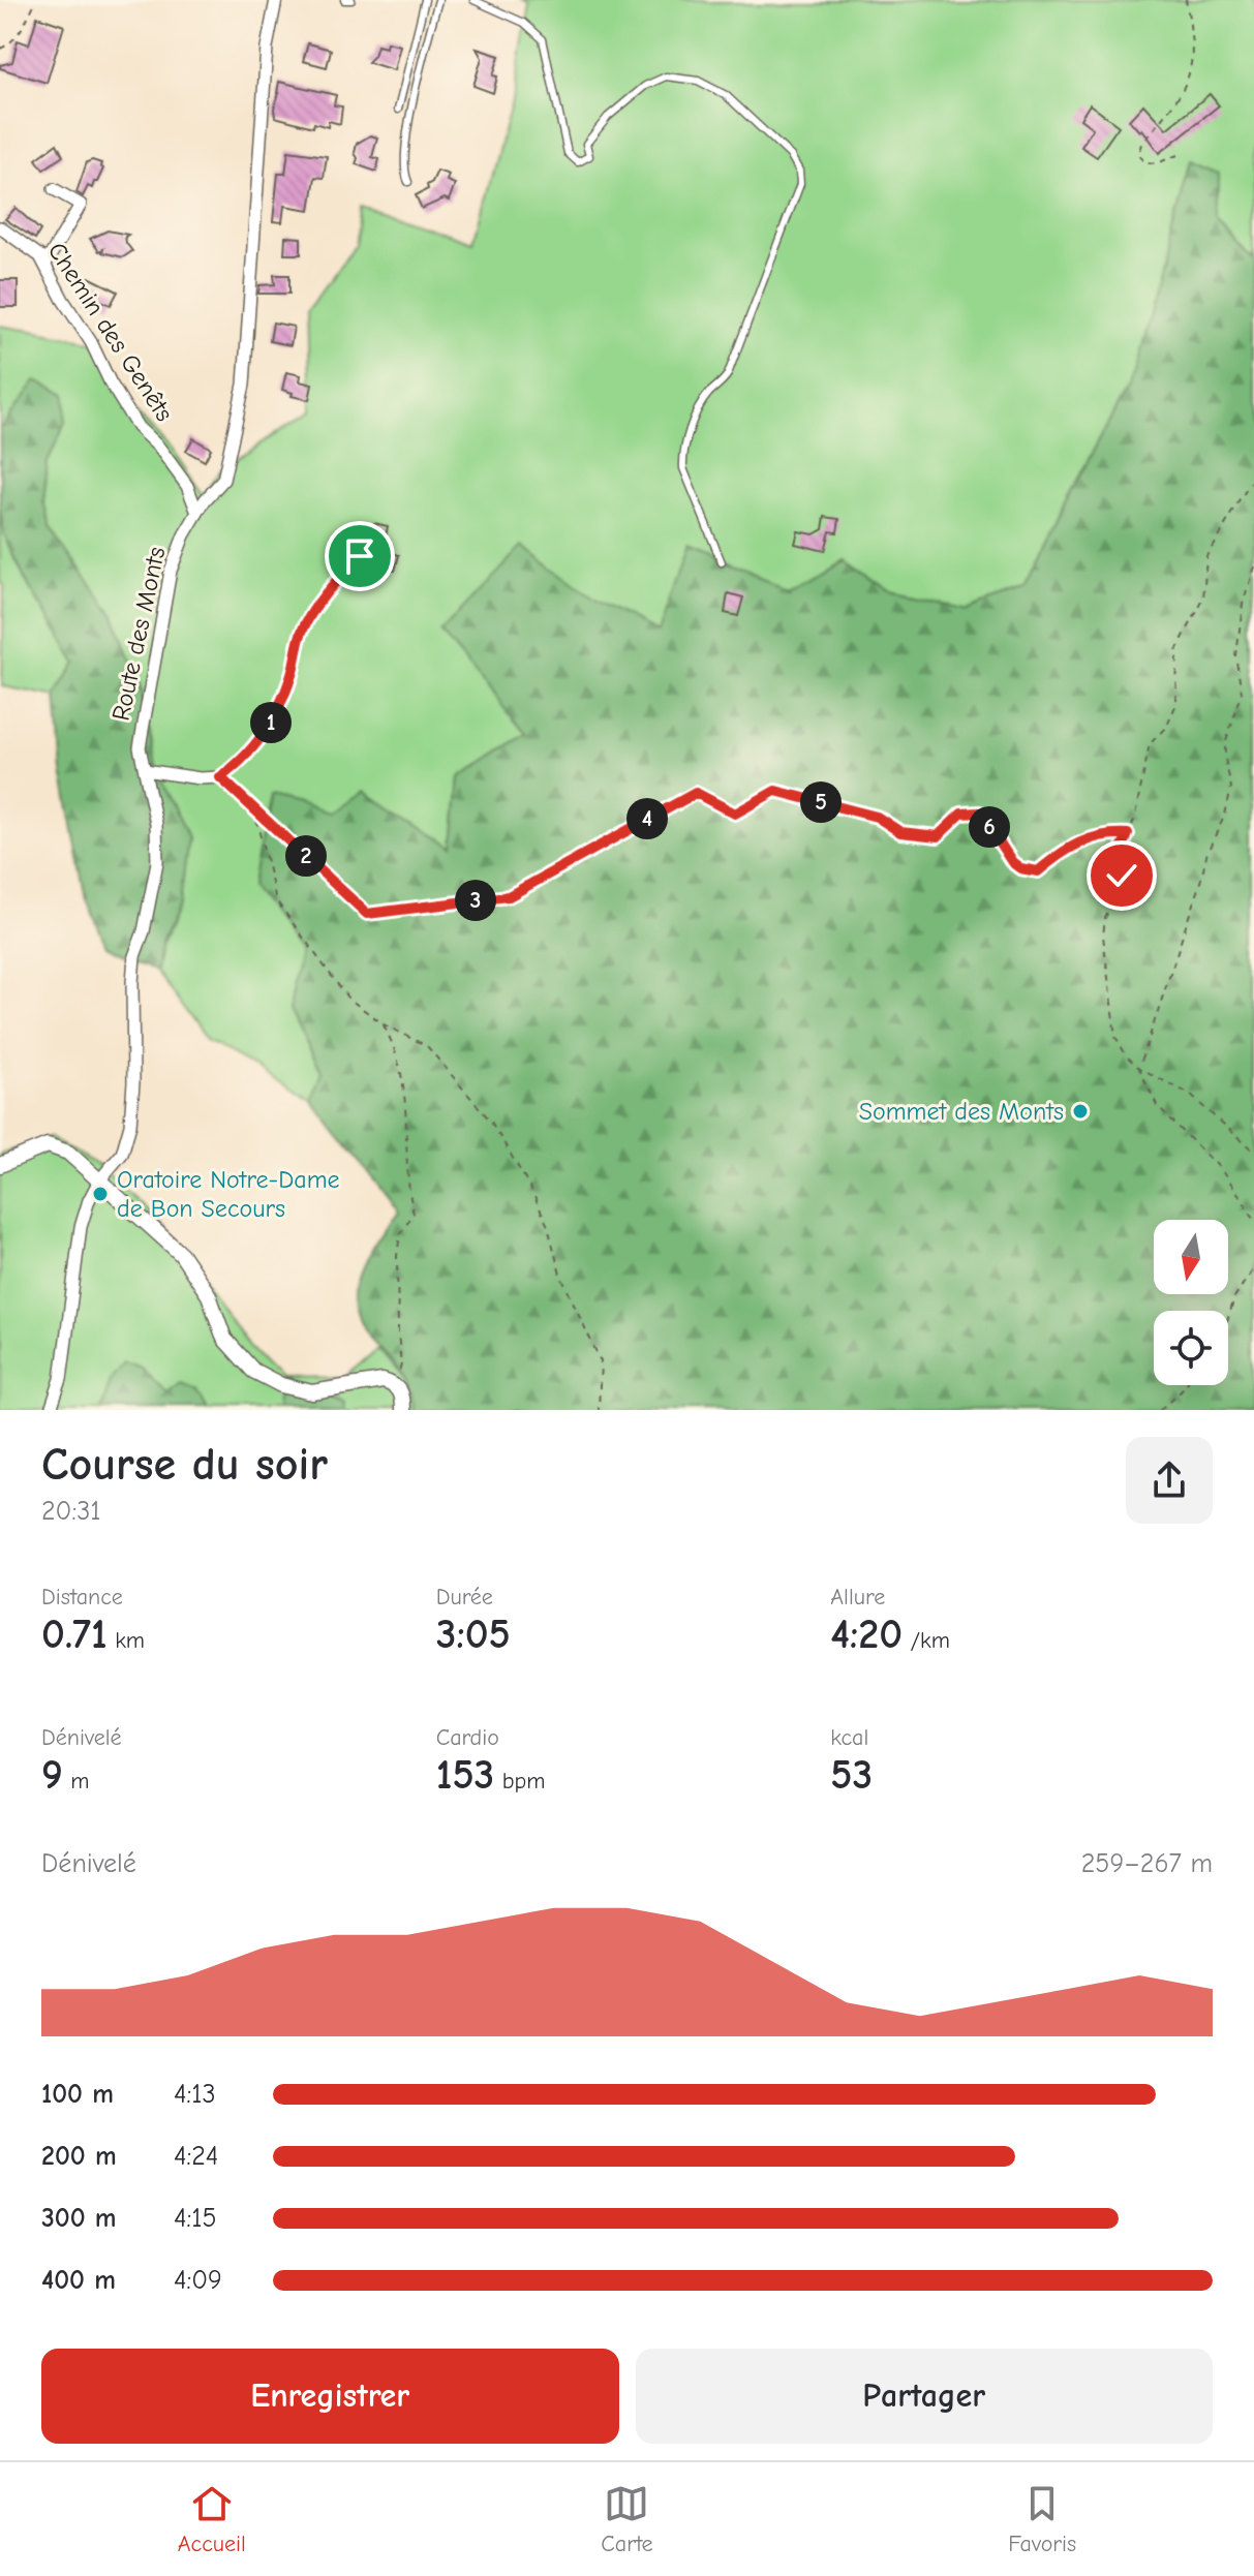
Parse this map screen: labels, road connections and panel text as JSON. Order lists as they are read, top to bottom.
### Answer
{
  "streets": {
    "street": ["Chemin des Genêts", "Route des Monts"]
  },
  "crossings": [
    ["Chemin des Genêts", "Route des Monts"]
  ],
  "places": ["Sommet des Monts", "Oratoire Notre-Dame de Bon Secours"],
  "north": "bottom",
  "page": {
    "pins": [
      "1",
      "5",
      "4",
      "6",
      "2",
      "3"
    ],
    "heading": ["Course du soir", "20:31"],
    "stats": [
      ["Distance", "0.71 km"],
      ["Durée", "3:05"],
      ["Allure", "4:20 /km"],
      ["Dénivelé", "9 m"],
      ["Cardio", "153 bpm"],
      ["kcal", "53"]
    ],
    "chart": ["Dénivelé", "259–267 m"],
    "list": [
      {
        "name": "100 m",
        "note": "4:13"
      },
      {
        "name": "200 m",
        "note": "4:24"
      },
      {
        "name": "300 m",
        "note": "4:15"
      },
      {
        "name": "400 m",
        "note": "4:09"
      }
    ],
    "buttons": ["Enregistrer", "Partager"],
    "tabs": ["Accueil", "Carte", "Favoris"]
  }
}
